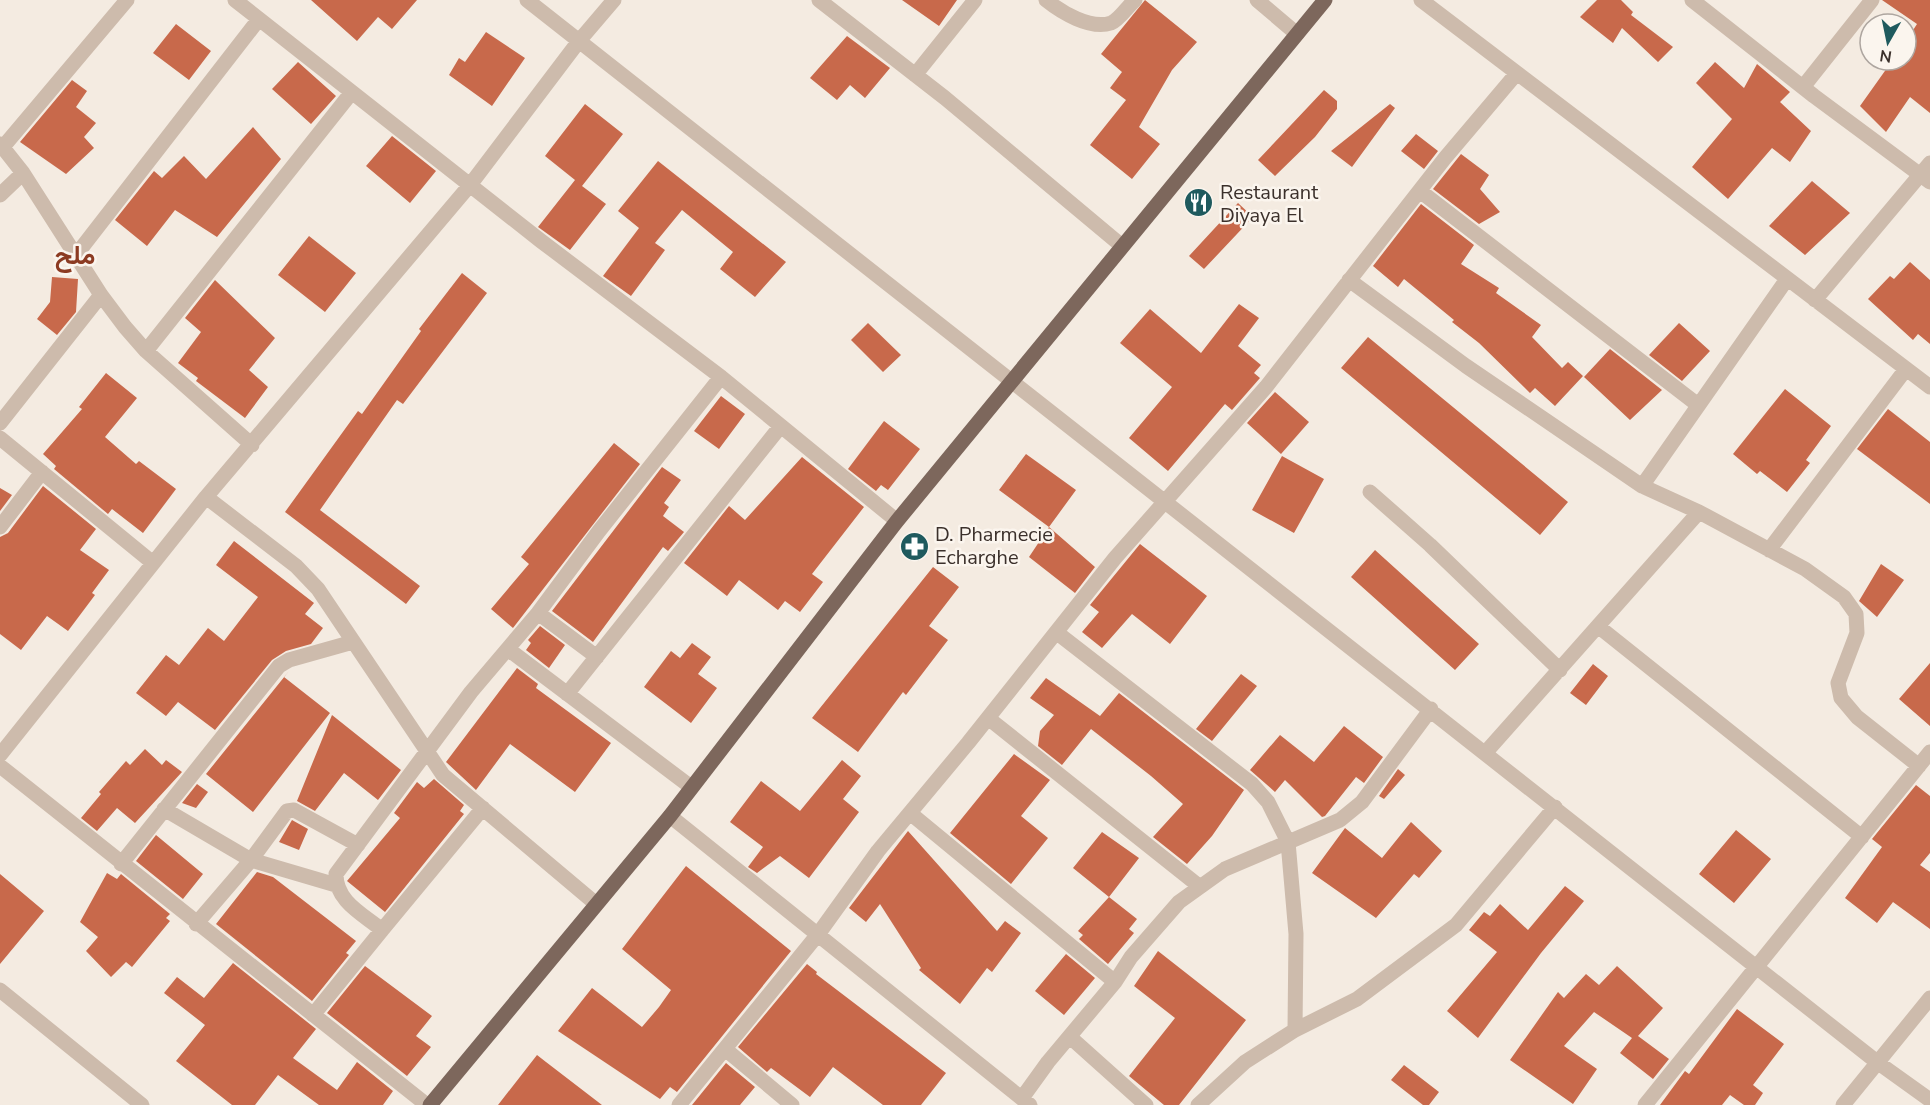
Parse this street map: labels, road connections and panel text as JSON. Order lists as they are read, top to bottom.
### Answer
{
  "districts": ["ملح"],
  "places": {
    "restaurant": ["Restaurant Diyaya El"],
    "pharmacy": ["D. Pharmecie Echarghe"]
  },
  "north": "bottom"
}
